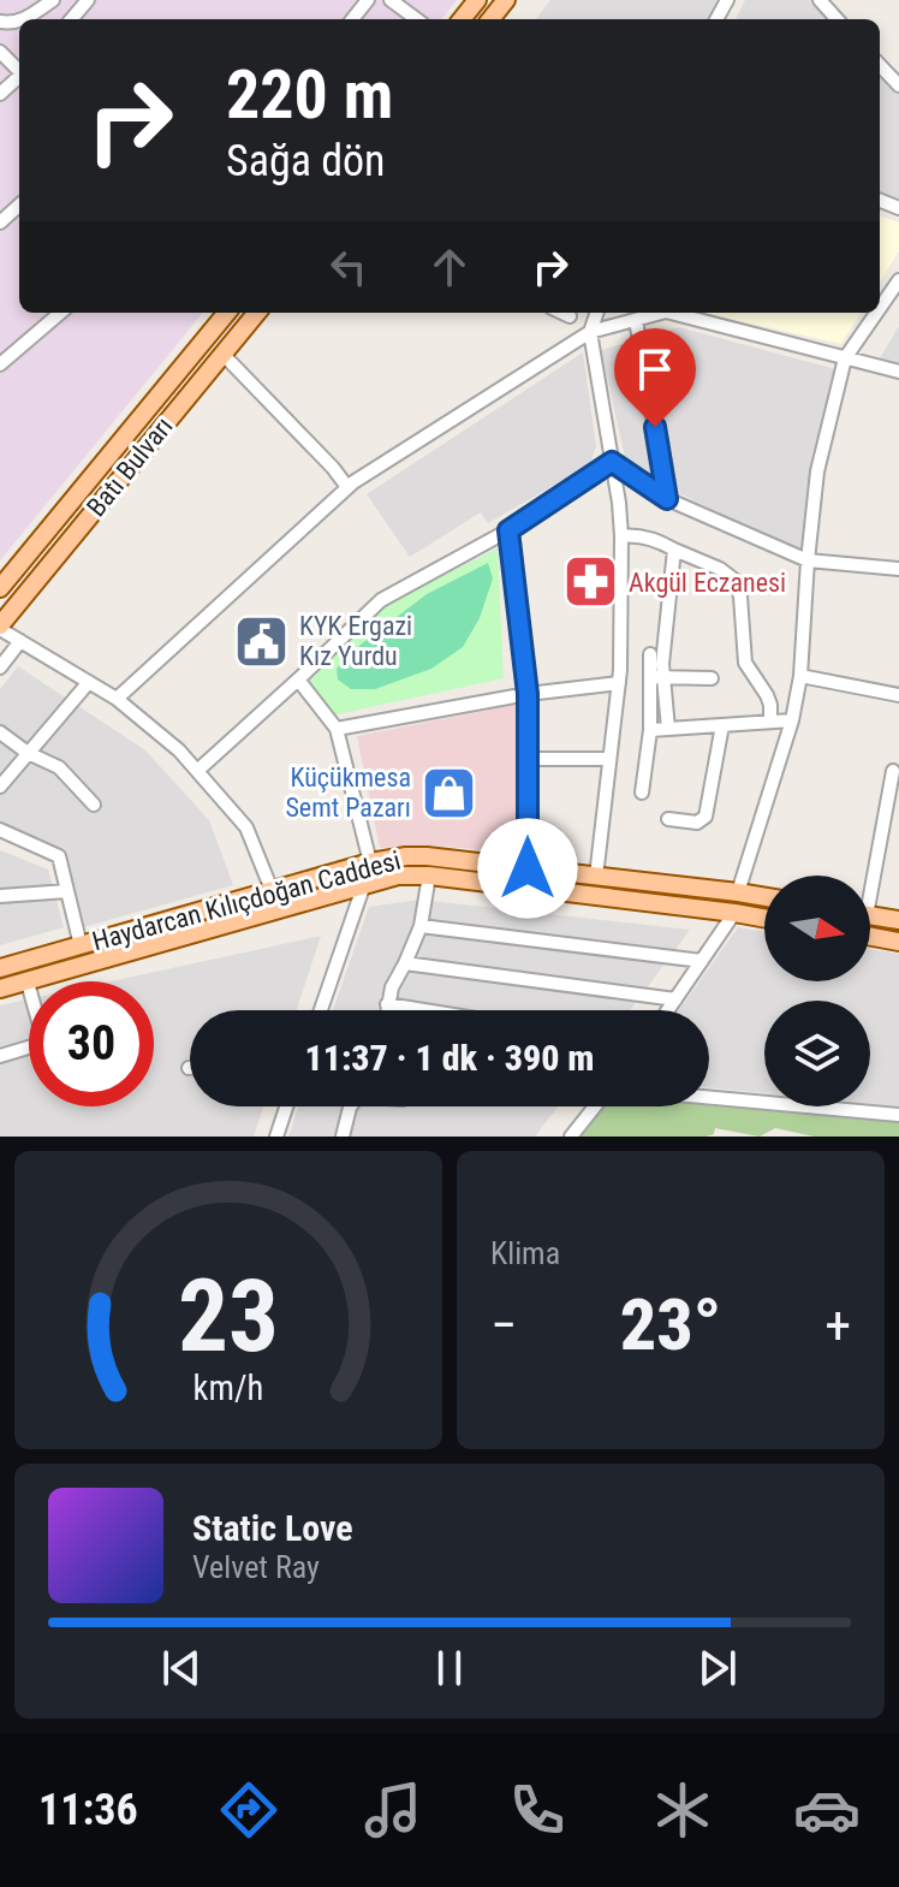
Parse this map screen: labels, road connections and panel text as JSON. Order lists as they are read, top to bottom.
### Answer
{
  "streets": {
    "main road": ["Batı Bulvarı", "Haydarcan Kılıçdoğan Caddesi"]
  },
  "places": {
    "pharmacy": ["Akgül Eczanesi"],
    "public building": ["KYK Ergazi Kız Yurdu"],
    "shop": ["Küçükmesa Semt Pazarı"]
  },
  "north": "right",
  "page": {
    "turn": ["220 m", "Sağa dön"],
    "limit": "30",
    "trip": "11:37 · 1 dk · 390 m",
    "tile": "Klima",
    "heat": ["−", "23°", "+"],
    "song": ["Static Love", "Velvet Ray"],
    "tabs": "11:36",
    "gauge": ["23", "km/h"]
  }
}
